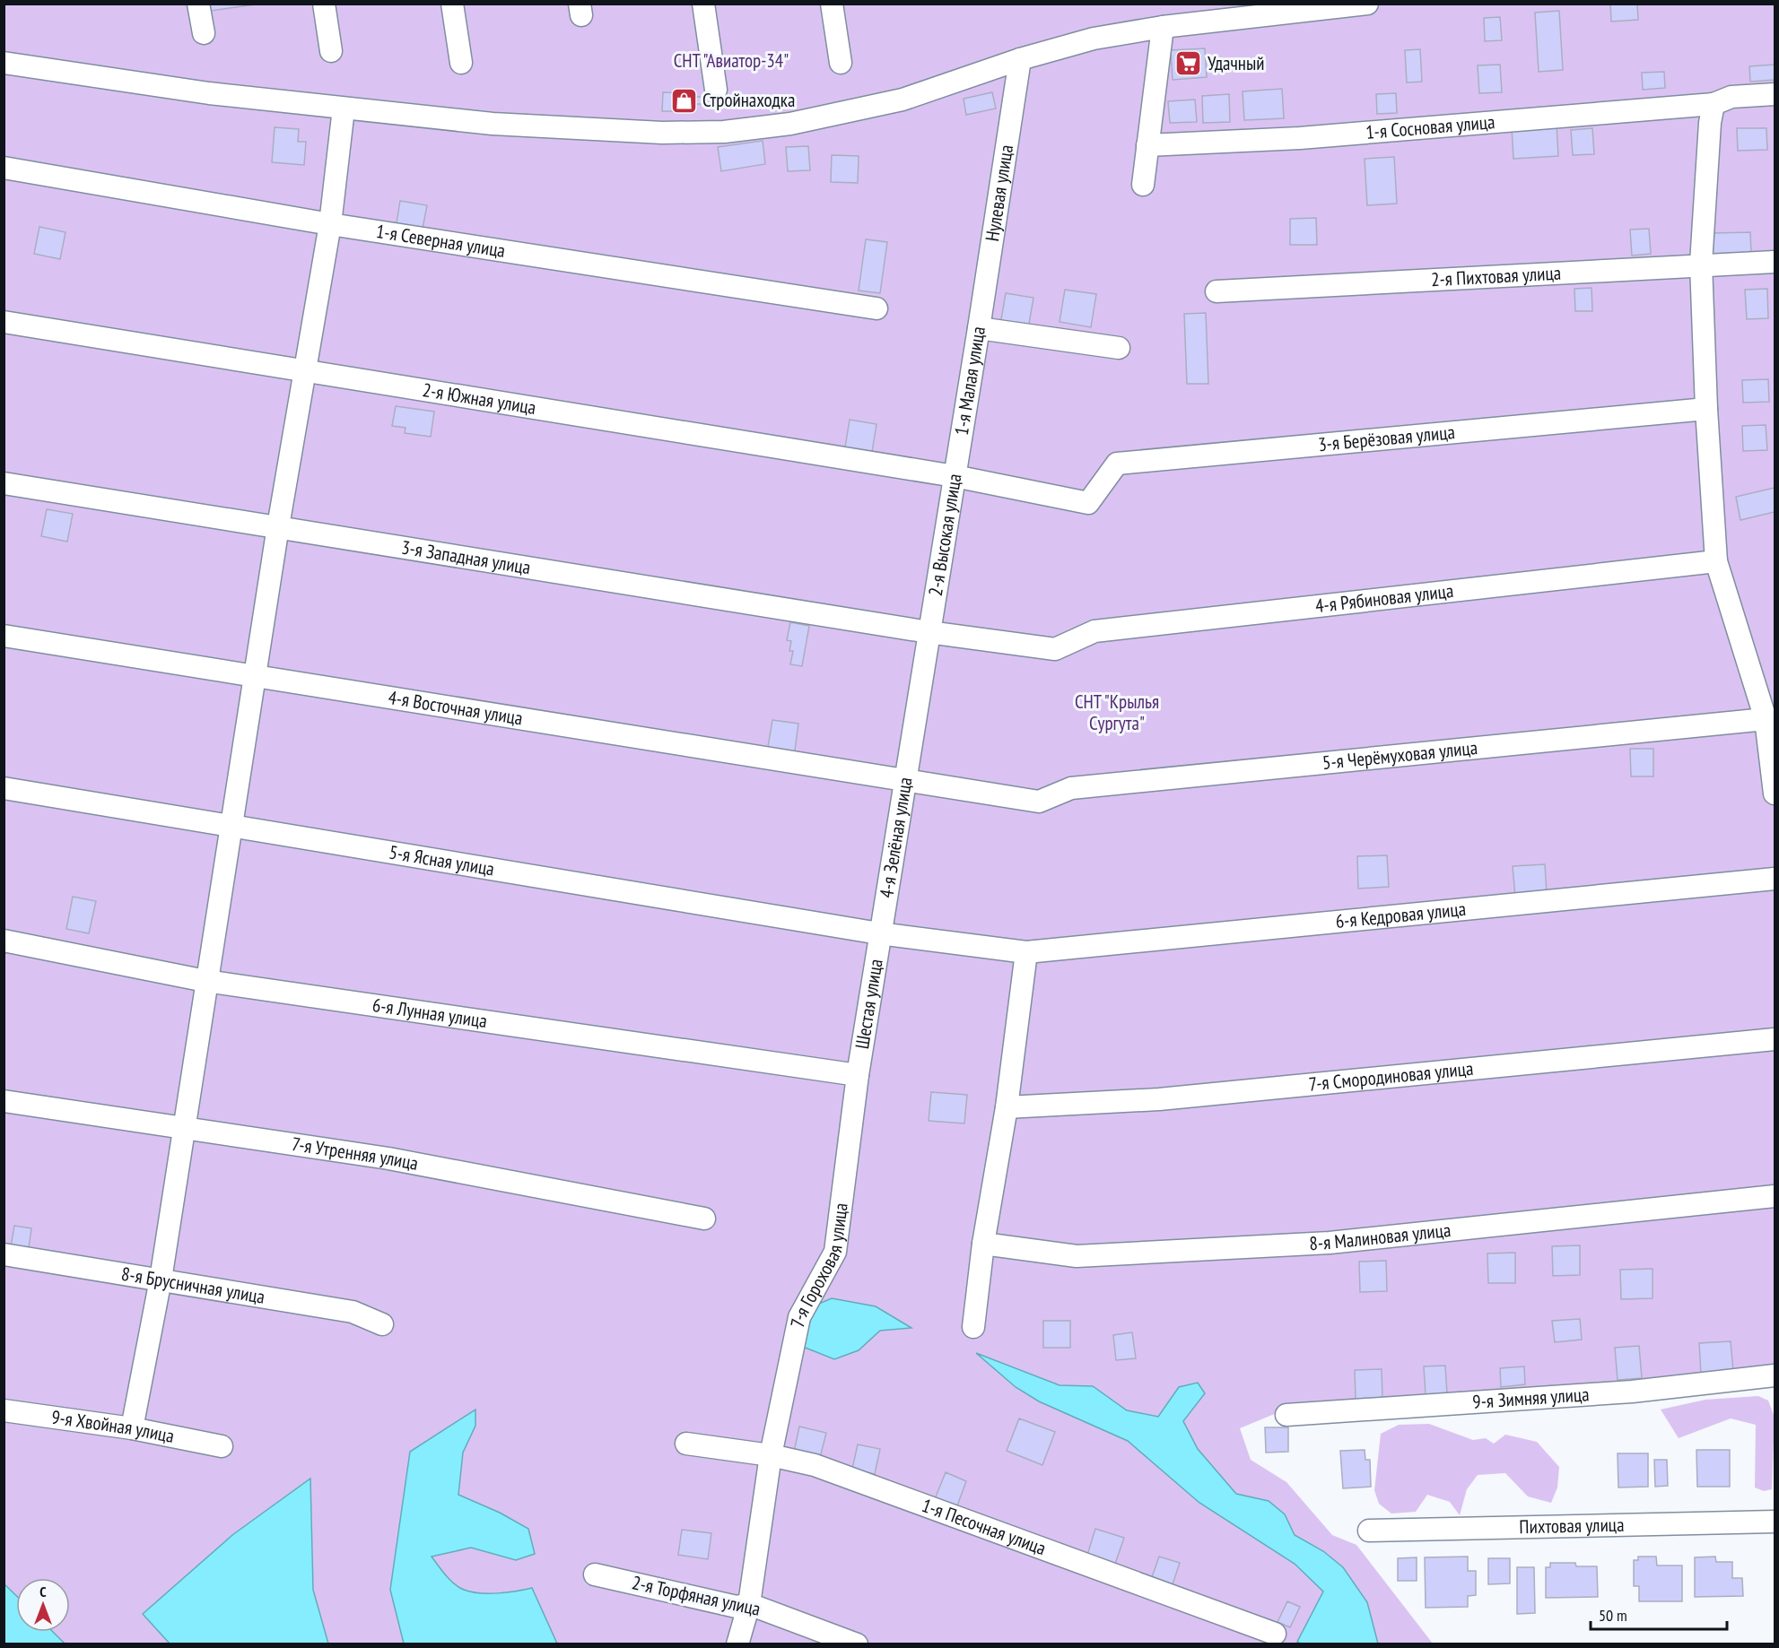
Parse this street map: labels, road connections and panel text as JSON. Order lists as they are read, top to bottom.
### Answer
{
  "streets": {
    "street": [
      "1-я Сосновая улица",
      "Нулевая улица",
      "1-я Северная улица",
      "2-я Пихтовая улица",
      "1-я Малая улица",
      "2-я Южная улица",
      "3-я Берёзовая улица",
      "2-я Высокая улица",
      "3-я Западная улица",
      "4-я Рябиновая улица",
      "4-я Восточная улица",
      "5-я Черёмуховая улица",
      "4-я Зелёная улица",
      "5-я Ясная улица",
      "6-я Кедровая улица",
      "Шестая улица",
      "6-я Лунная улица",
      "7-я Смородиновая улица",
      "7-я Утренняя улица",
      "8-я Малиновая улица",
      "7-я Гороховая улица",
      "8-я Брусничная улица",
      "9-я Зимняя улица",
      "9-я Хвойная улица",
      "Пихтовая улица",
      "1-я Песочная улица",
      "2-я Торфяная улица"
    ]
  },
  "crossings": [
    ["Нулевая улица", "1-я Малая улица"],
    ["1-я Малая улица", "2-я Южная улица"],
    ["1-я Малая улица", "2-я Высокая улица"],
    ["2-я Южная улица", "2-я Высокая улица"],
    ["3-я Берёзовая улица", "2-я Высокая улица"],
    ["2-я Высокая улица", "3-я Западная улица"],
    ["2-я Высокая улица", "4-я Восточная улица"],
    ["2-я Высокая улица", "4-я Зелёная улица"],
    ["3-я Западная улица", "4-я Рябиновая улица"],
    ["4-я Восточная улица", "4-я Зелёная улица"],
    ["5-я Черёмуховая улица", "4-я Зелёная улица"],
    ["4-я Зелёная улица", "5-я Ясная улица"],
    ["4-я Зелёная улица", "Шестая улица"],
    ["5-я Ясная улица", "6-я Кедровая улица"],
    ["5-я Ясная улица", "Шестая улица"],
    ["Шестая улица", "6-я Лунная улица"],
    ["Шестая улица", "7-я Гороховая улица"],
    ["6-я Лунная улица", "7-я Гороховая улица"],
    ["7-я Гороховая улица", "1-я Песочная улица"],
    ["7-я Гороховая улица", "2-я Торфяная улица"]
  ],
  "parks": ["СНТ \"Авиатор-34\"", "CНТ \"Крылья Сургута\""],
  "places": {
    "supermarket": ["Удачный"],
    "shop": ["Стройнаходка"]
  },
  "scale_bar": "50 m",
  "north": "top"
}
